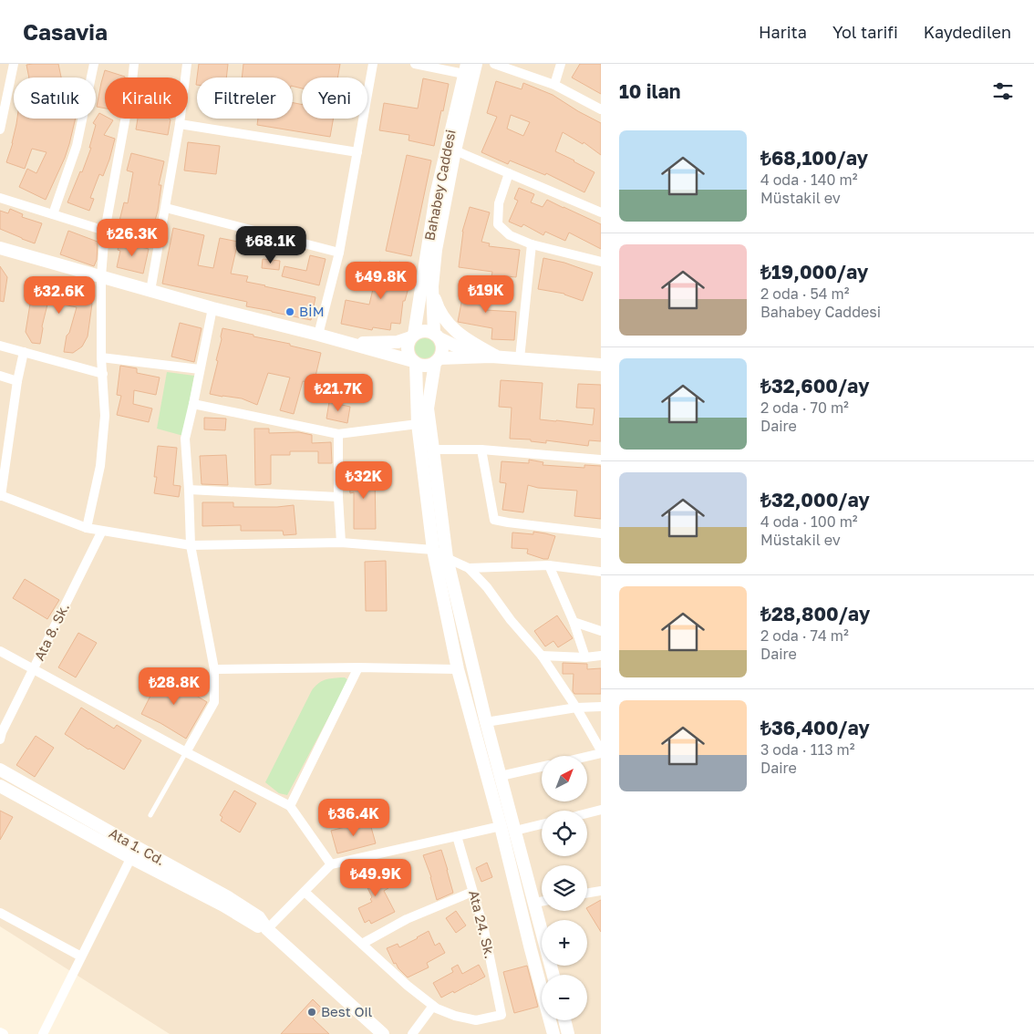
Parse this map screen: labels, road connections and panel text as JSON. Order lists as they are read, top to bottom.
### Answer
{
  "streets": {
    "street": [
      "Bahabey Caddesi",
      "Ata 8. Sk.",
      "Ata 1. Cd.",
      "Ata 24. Sk."
    ]
  },
  "places": ["BİM", "Best Oil"],
  "north": "top right",
  "page": {
    "header": "Casavia",
    "nav": ["Harita", "Yol tarifi", "Kaydedilen"],
    "heading": "10 ilan",
    "chip": [
      "Satılık",
      "Kiralık",
      "Filtreler",
      "Yeni"
    ],
    "list": [
      {
        "name": "₺68,100/ay",
        "note": "4 oda · 140 m² · Müstakil ev"
      },
      {
        "name": "₺19,000/ay",
        "note": "2 oda · 54 m² · Bahabey Caddesi"
      },
      {
        "name": "₺32,600/ay",
        "note": "2 oda · 70 m² · Daire"
      },
      {
        "name": "₺32,000/ay",
        "note": "4 oda · 100 m² · Müstakil ev"
      },
      {
        "name": "₺28,800/ay",
        "note": "2 oda · 74 m² · Daire"
      },
      {
        "name": "₺36,400/ay",
        "note": "3 oda · 113 m² · Daire"
      }
    ],
    "price": [
      "₺26.3K",
      "₺68.1K",
      "₺49.8K",
      "₺19K",
      "₺32.6K",
      "₺21.7K",
      "₺32K",
      "₺28.8K",
      "₺36.4K",
      "₺49.9K"
    ],
    "map_buttons": ["+", "−"]
  }
}
